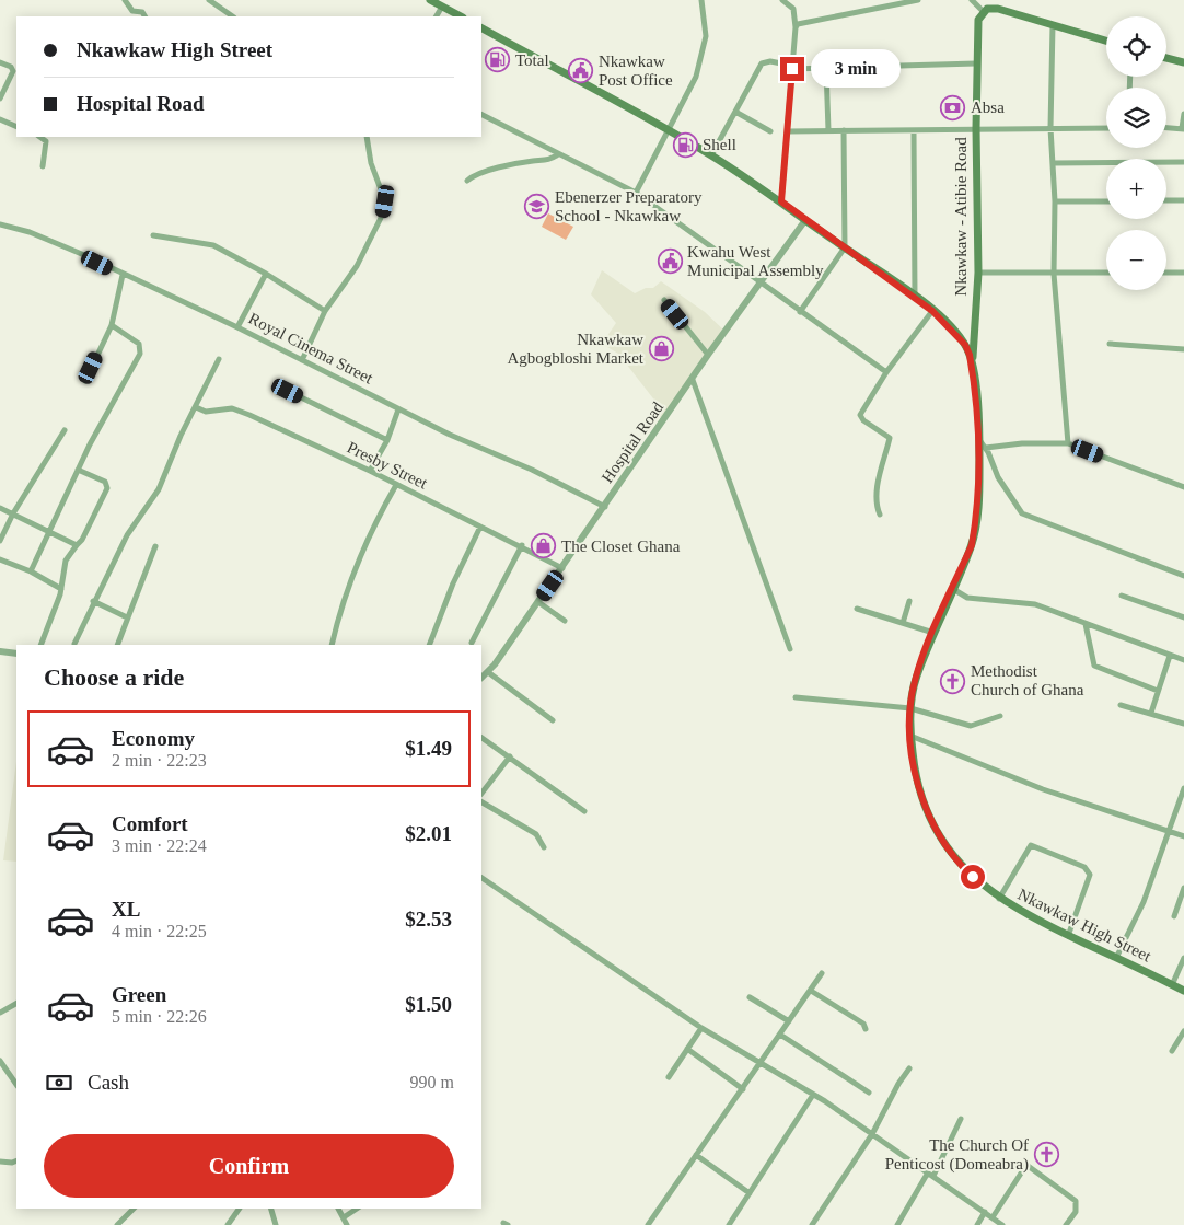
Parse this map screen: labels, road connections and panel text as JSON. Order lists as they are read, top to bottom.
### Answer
{
  "streets": {
    "main road": ["Nkawkaw - Atibie Road", "Nkawkaw High Street"],
    "street": ["Royal Cinema Street", "Hospital Road", "Presby Street"]
  },
  "crossings": [
    ["Nkawkaw - Atibie Road", "Nkawkaw High Street"],
    ["Royal Cinema Street", "Hospital Road"],
    ["Hospital Road", "Presby Street"],
    ["Hospital Road", "Nkawkaw High Street"]
  ],
  "places": {
    "fuel station": ["Total", "Shell"],
    "public building": ["Nkawkaw Post Office", "Kwahu West Municipal Assembly"],
    "bank": ["Absa"],
    "school or university": ["Ebenerzer Preparatory School - Nkawkaw"],
    "shop": ["Nkawkaw Agbogbloshi Market", "The Closet Ghana"],
    "church": ["Methodist Church of Ghana", "The Church Of Penticost (Domeabra)"]
  },
  "page": {
    "map_buttons": ["+", "−"],
    "banner": ["Nkawkaw High Street", "Hospital Road"],
    "bubble": "3 min",
    "heading": "Choose a ride",
    "list": [
      {
        "name": "Economy",
        "note": "2 min · 22:23",
        "value": "$1.49"
      },
      {
        "name": "Comfort",
        "note": "3 min · 22:24",
        "value": "$2.01"
      },
      {
        "name": "XL",
        "note": "4 min · 22:25",
        "value": "$2.53"
      },
      {
        "name": "Green",
        "note": "5 min · 22:26",
        "value": "$1.50"
      }
    ],
    "pay": ["Cash", "990 m"],
    "buttons": "Confirm"
  }
}
